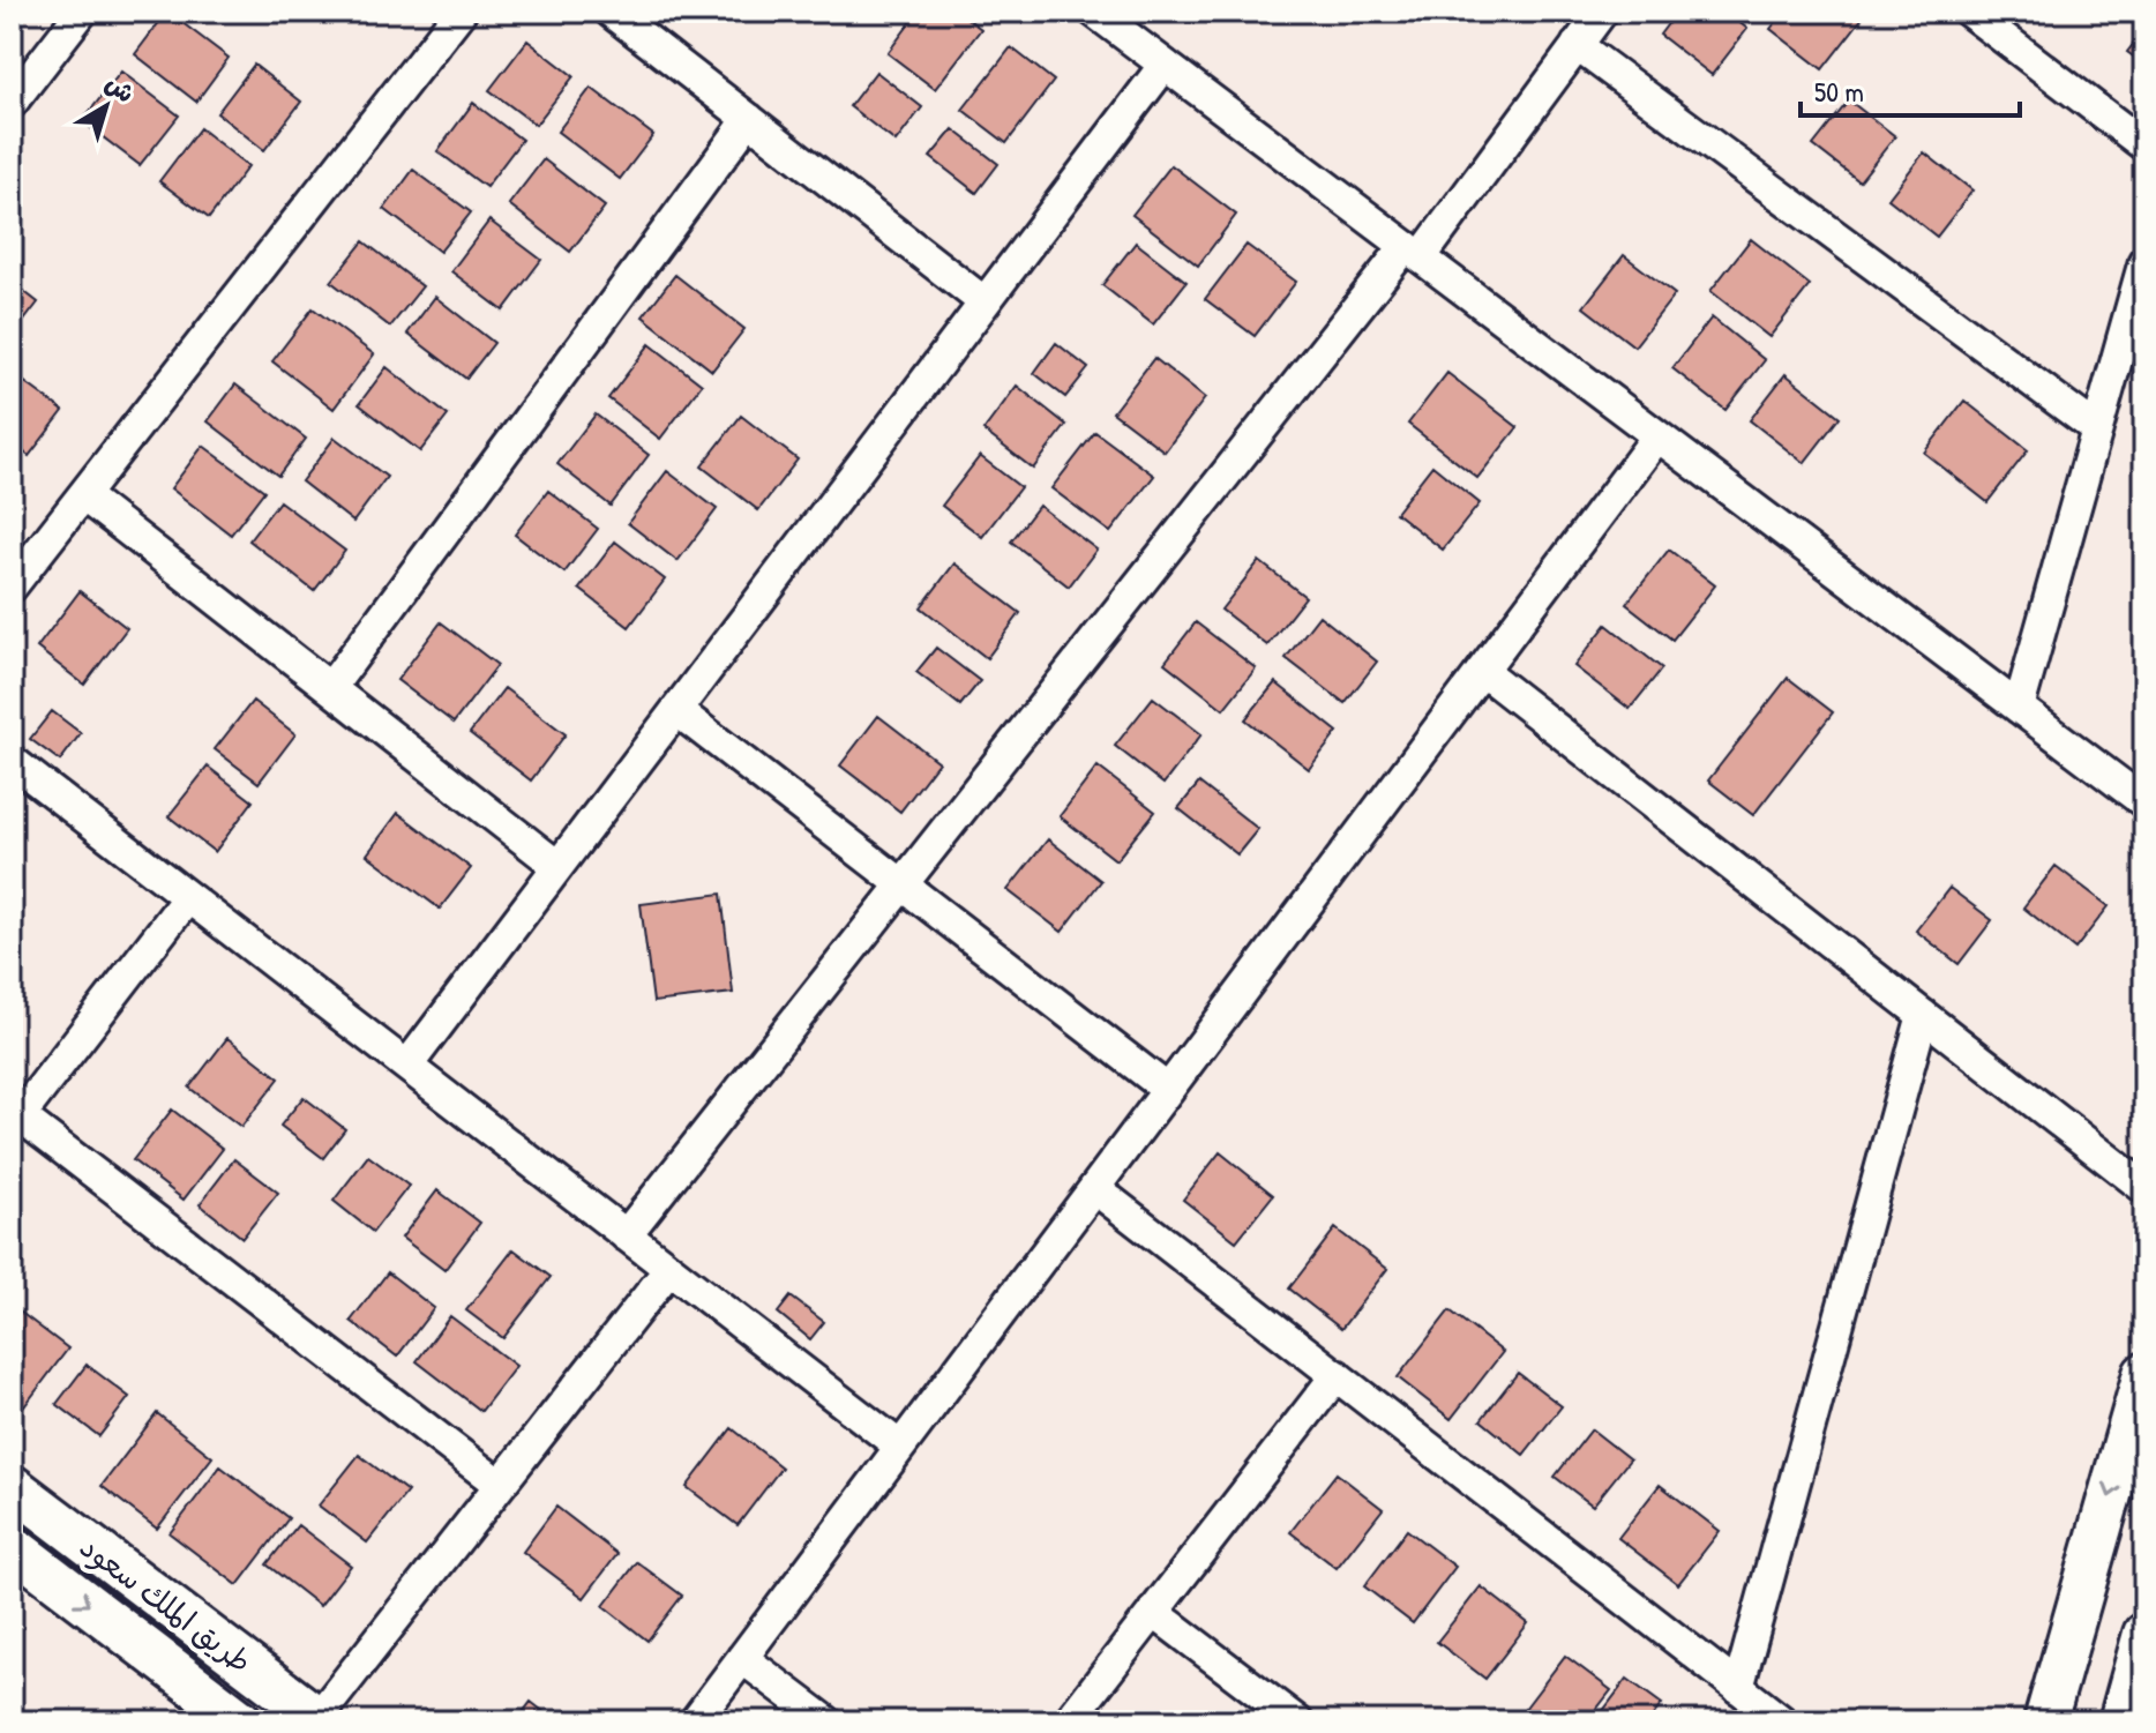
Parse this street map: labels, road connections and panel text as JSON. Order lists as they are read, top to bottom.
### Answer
{
  "streets": {
    "main road": ["طريق الملك سعود"]
  },
  "scale_bar": "50 m",
  "north": "top right"
}
